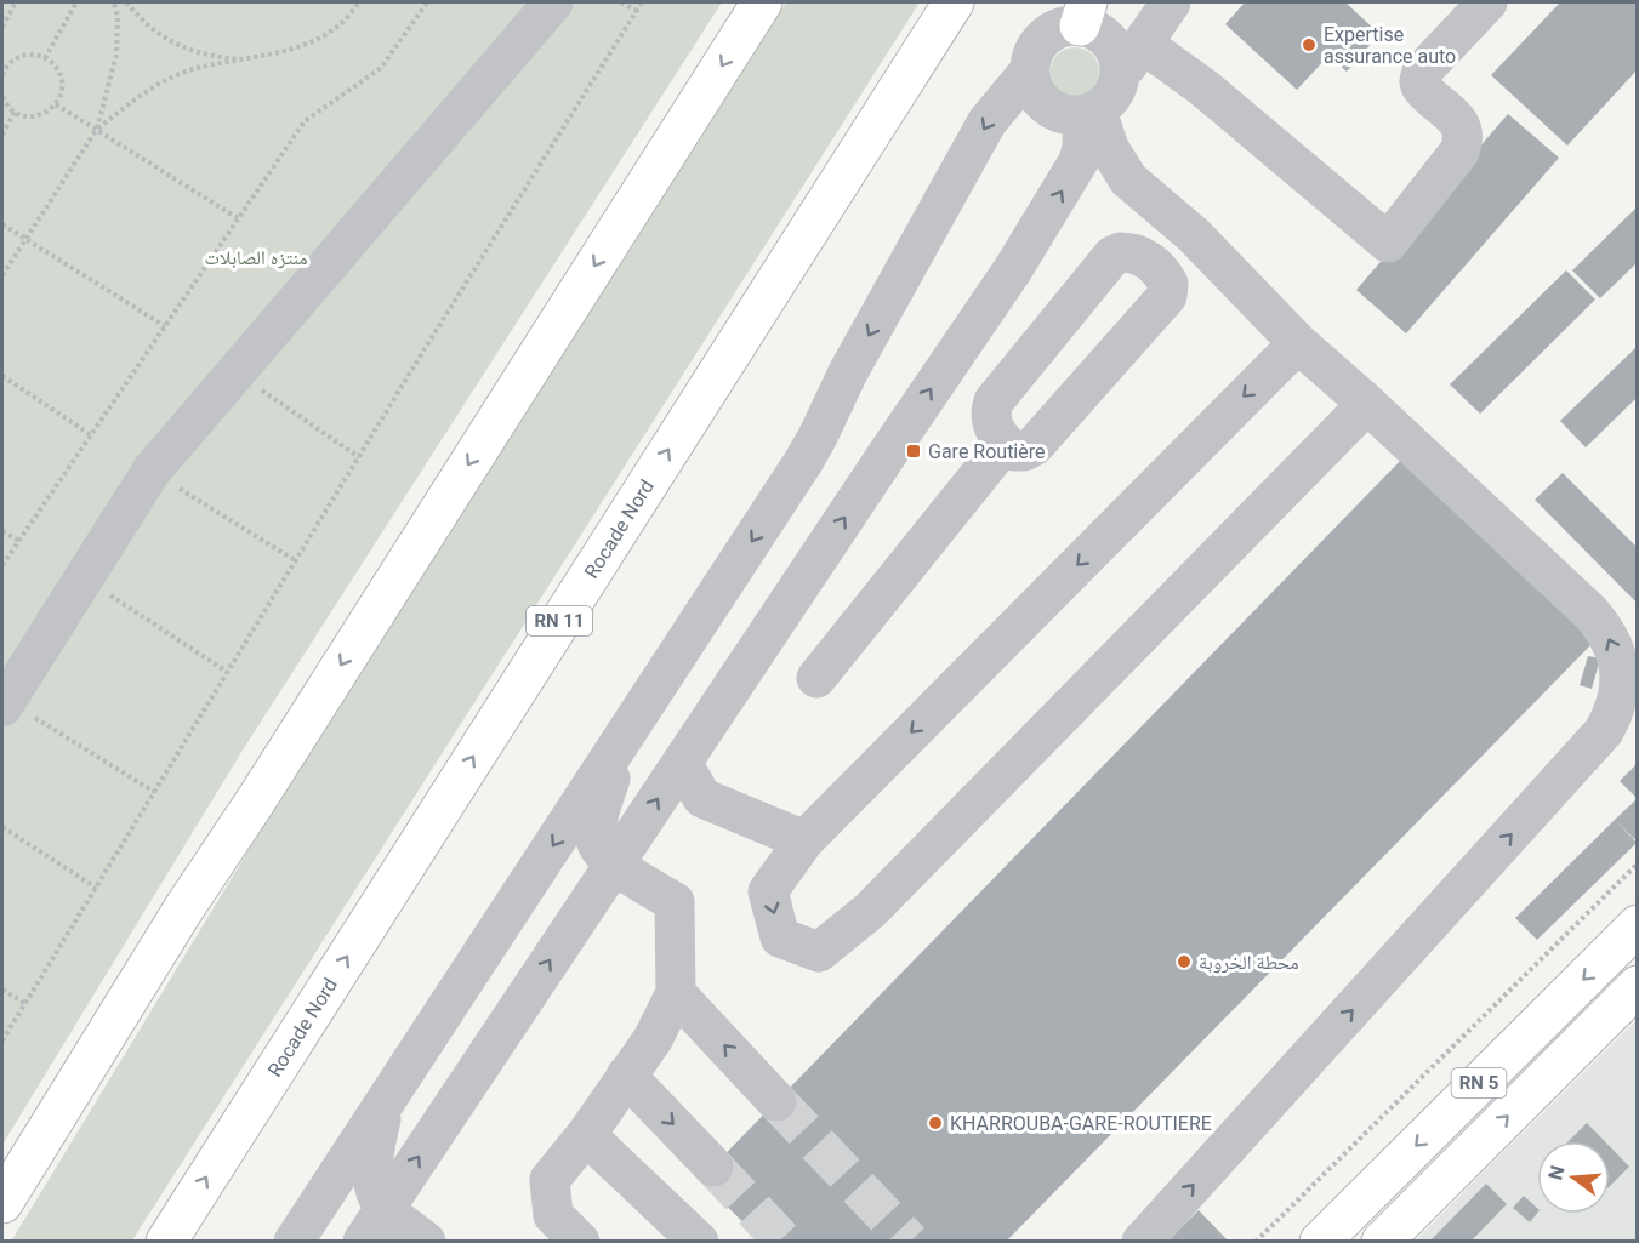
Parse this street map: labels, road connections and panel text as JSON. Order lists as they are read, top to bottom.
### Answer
{
  "streets": {
    "highway": ["Rocade Nord", "RN 11", "RN 5"]
  },
  "parks": ["منتزه الصابلات"],
  "places": {
    "other": ["Expertise assurance auto", "محطة الخروبة", "KHARROUBA-GARE-ROUTIERE"],
    "transit": ["Gare Routière"]
  },
  "north": "left"
}
